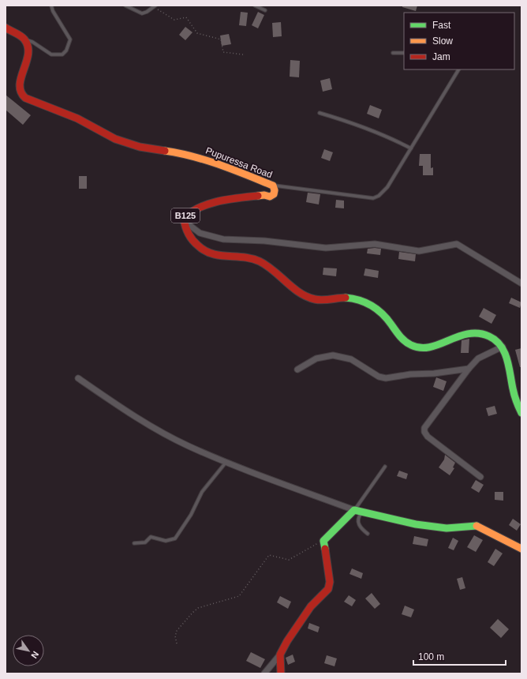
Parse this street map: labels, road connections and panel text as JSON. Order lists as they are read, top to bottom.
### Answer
{
  "streets": {
    "main road": ["Pupuressa Road", "B125"]
  },
  "crossings": [
    ["Pupuressa Road", "B125"]
  ],
  "legend": ["Fast", "Slow", "Jam"],
  "scale_bar": "100 m",
  "north": "bottom right"
}
